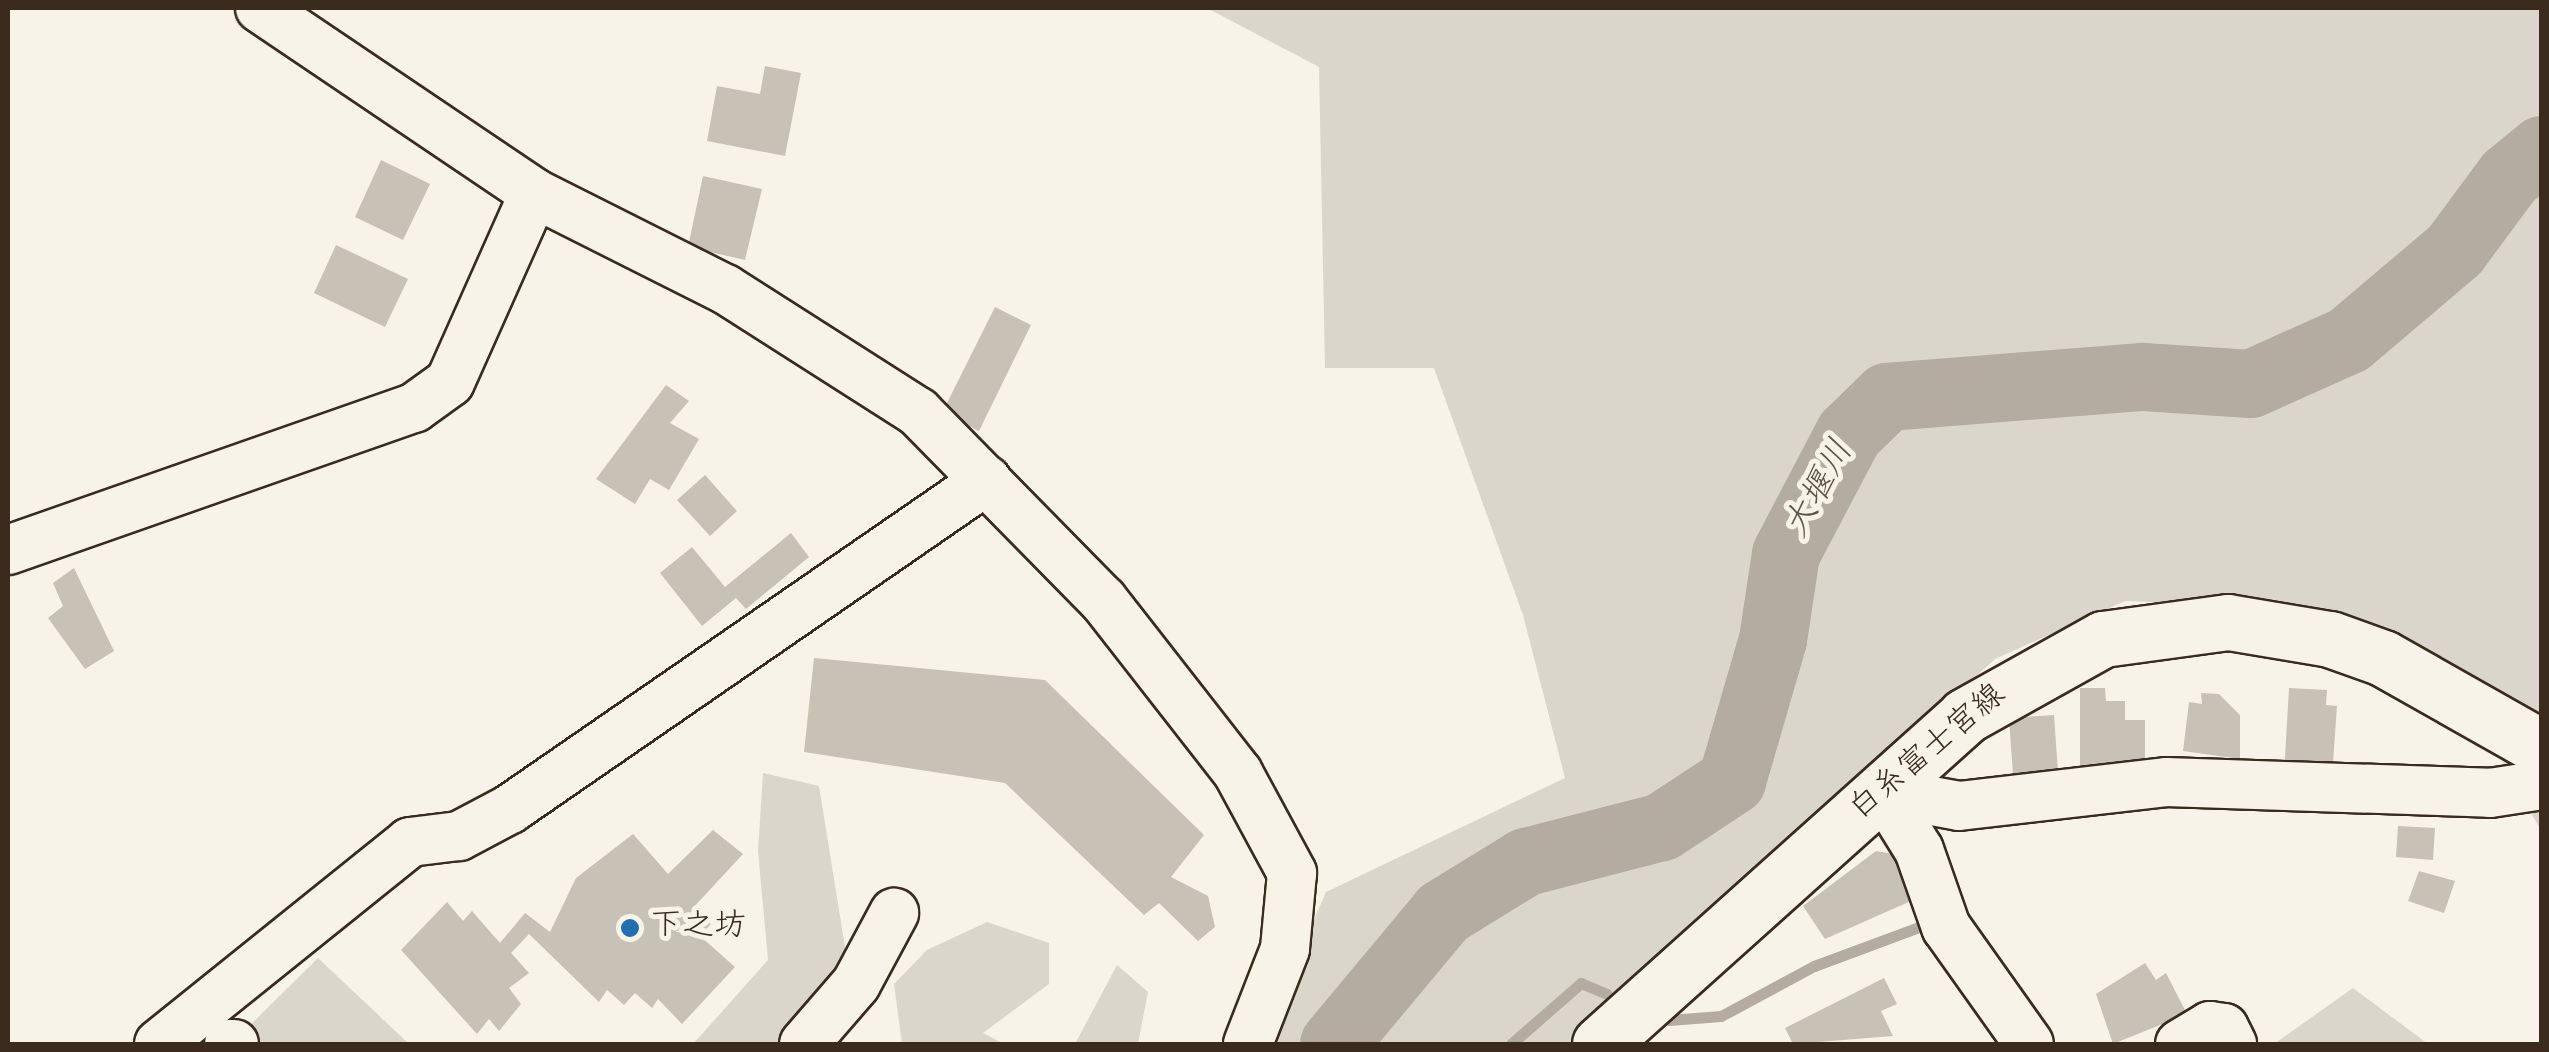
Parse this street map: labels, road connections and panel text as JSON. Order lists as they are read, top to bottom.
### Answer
{
  "streets": {
    "main road": ["白糸富士宮線"]
  },
  "water": ["大堰川"],
  "places": ["下之坊"]
}
